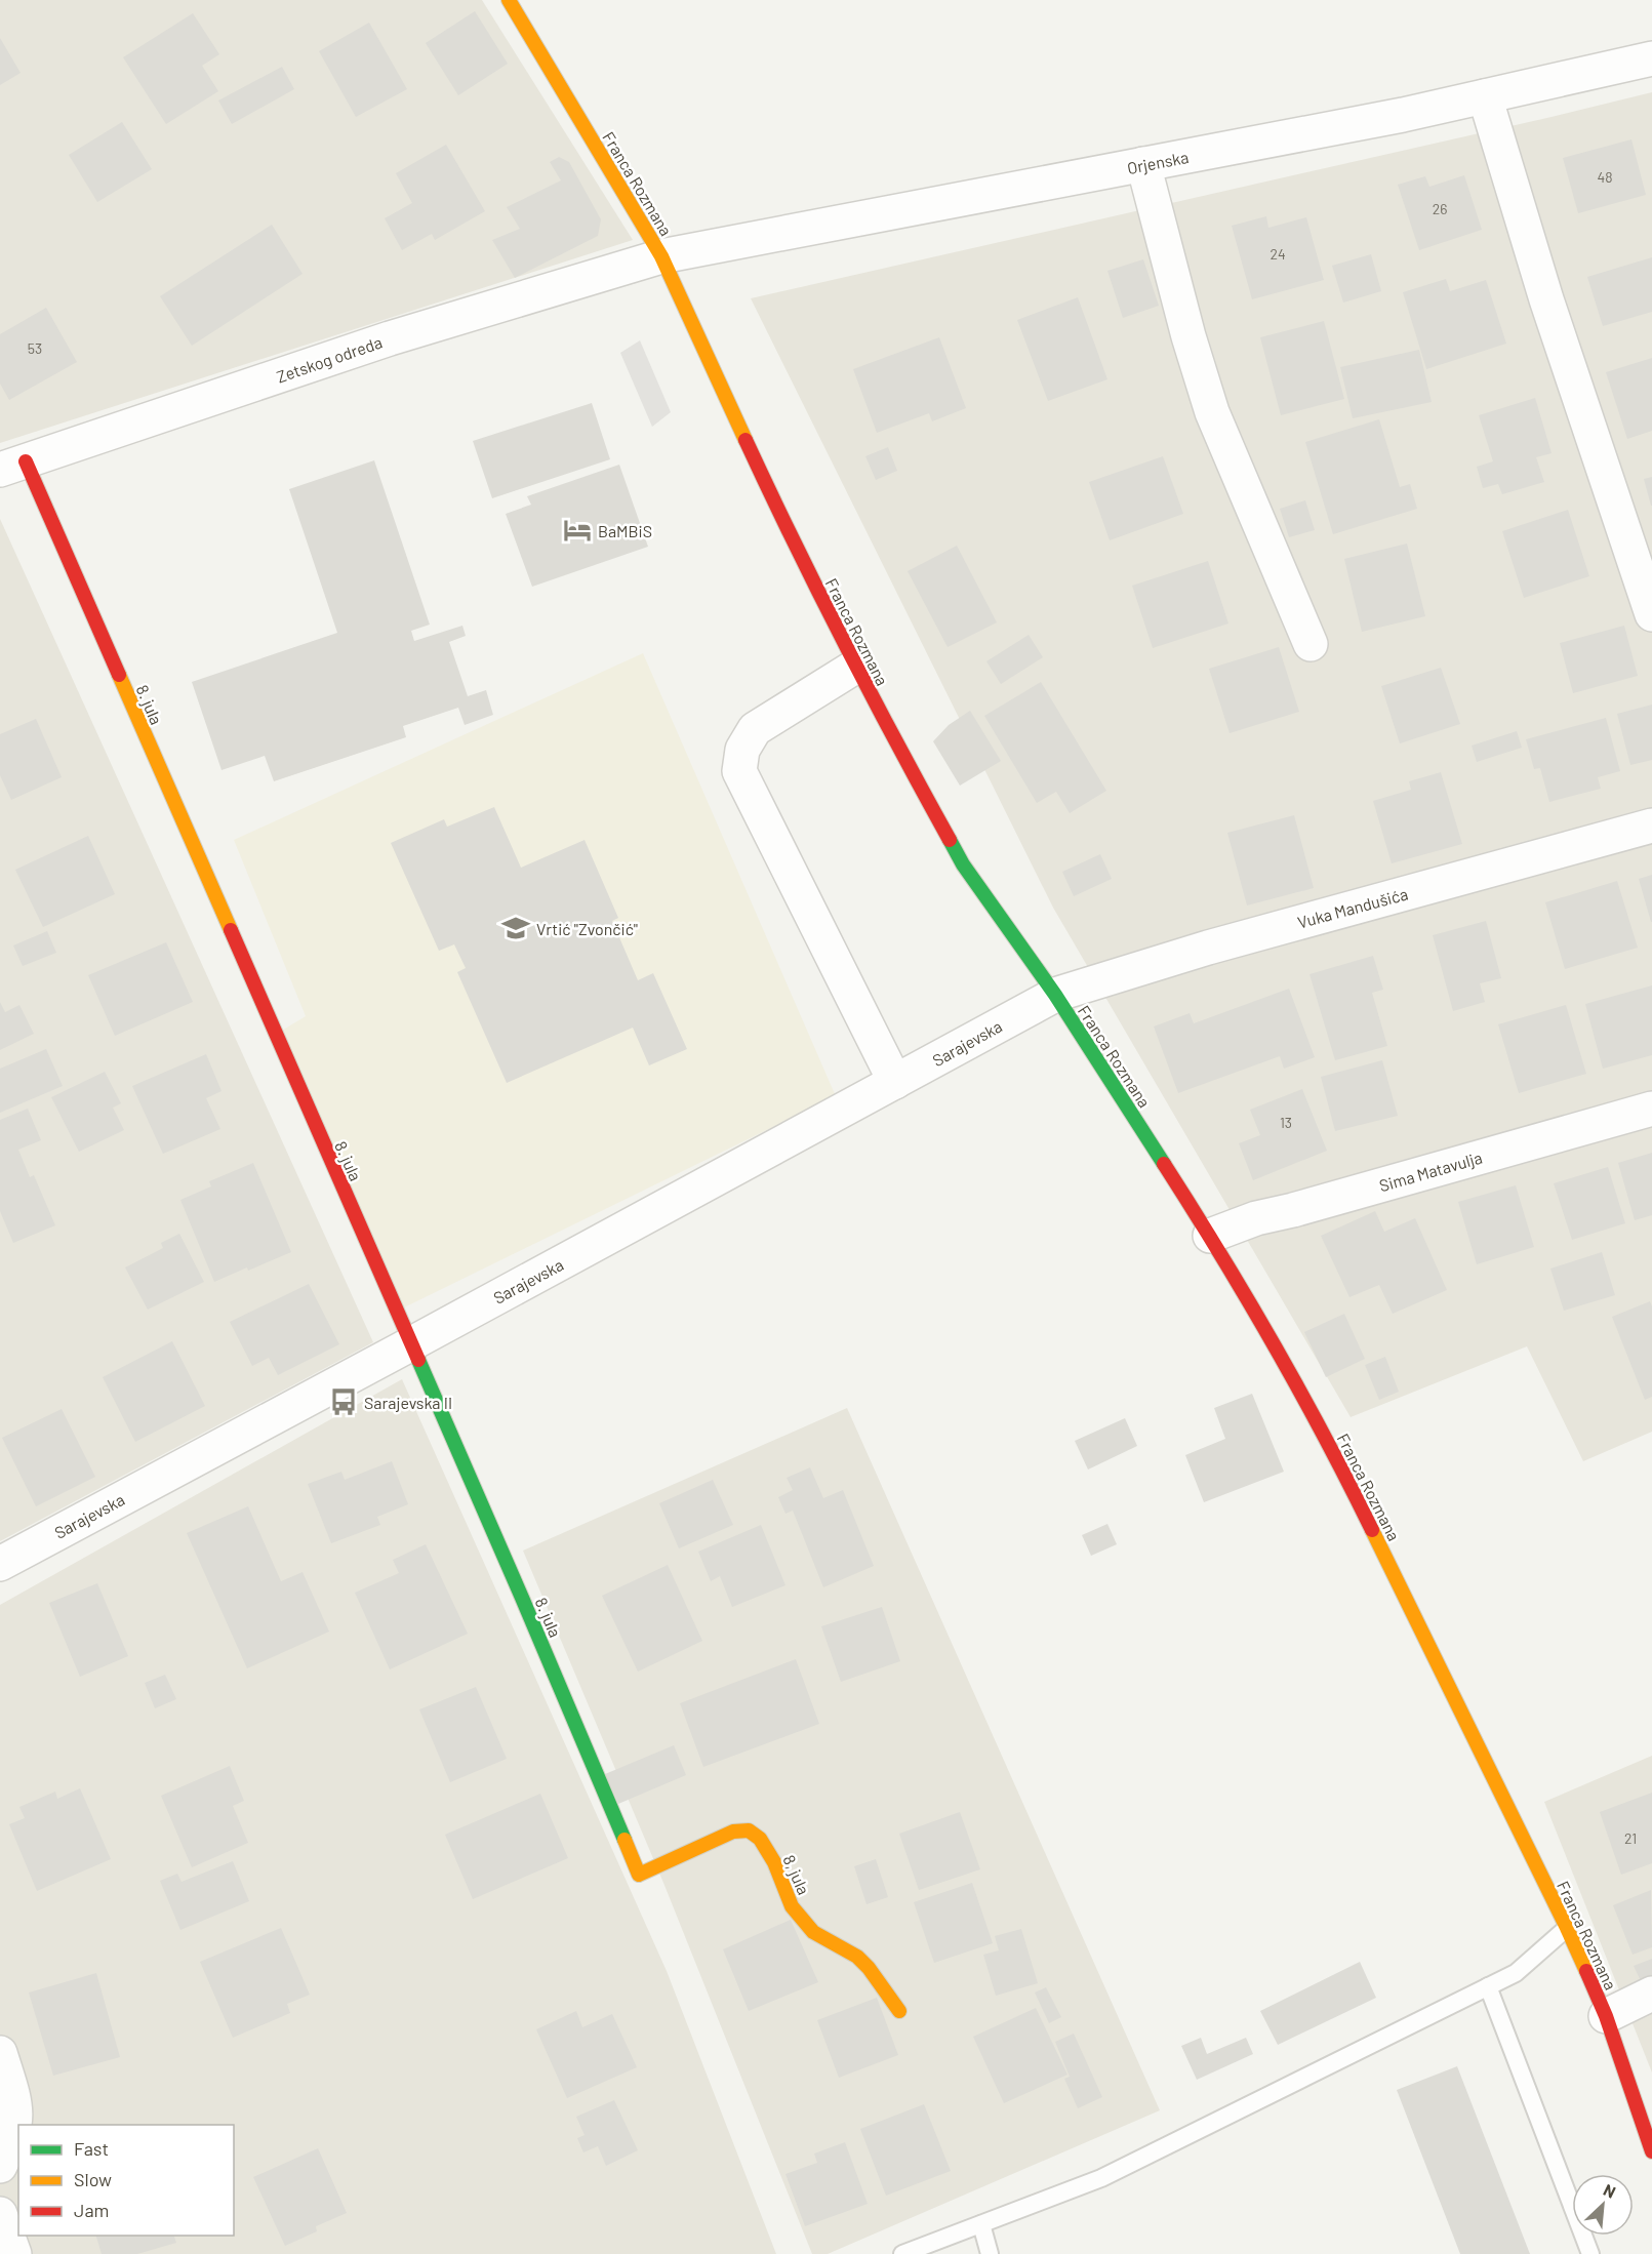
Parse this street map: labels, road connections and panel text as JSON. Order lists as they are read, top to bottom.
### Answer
{
  "streets": {
    "street": [
      "Orjenska",
      "Franca Rozmana",
      "Zetskog odreda",
      "8. jula",
      "Vuka Mandušića",
      "Sarajevska",
      "Sima Matavulja",
      "8, jula"
    ]
  },
  "crossings": [
    ["Orjenska", "Franca Rozmana"],
    ["Orjenska", "Zetskog odreda"],
    ["Franca Rozmana", "Zetskog odreda"],
    ["Franca Rozmana", "Vuka Mandušića"],
    ["Franca Rozmana", "Sarajevska"],
    ["Franca Rozmana", "Sima Matavulja"],
    ["Zetskog odreda", "8. jula"],
    ["8. jula", "Sarajevska"],
    ["8. jula", "8, jula"],
    ["Vuka Mandušića", "Sarajevska"]
  ],
  "places": {
    "hotel": ["BaMBiS"],
    "school or university": ["Vrtić \"Zvončić\""],
    "bus stop": ["Sarajevska II"]
  },
  "house_numbers": [
    "48",
    "26",
    "24",
    "53",
    "13",
    "21"
  ],
  "legend": ["Fast", "Slow", "Jam"],
  "north": "top right"
}
